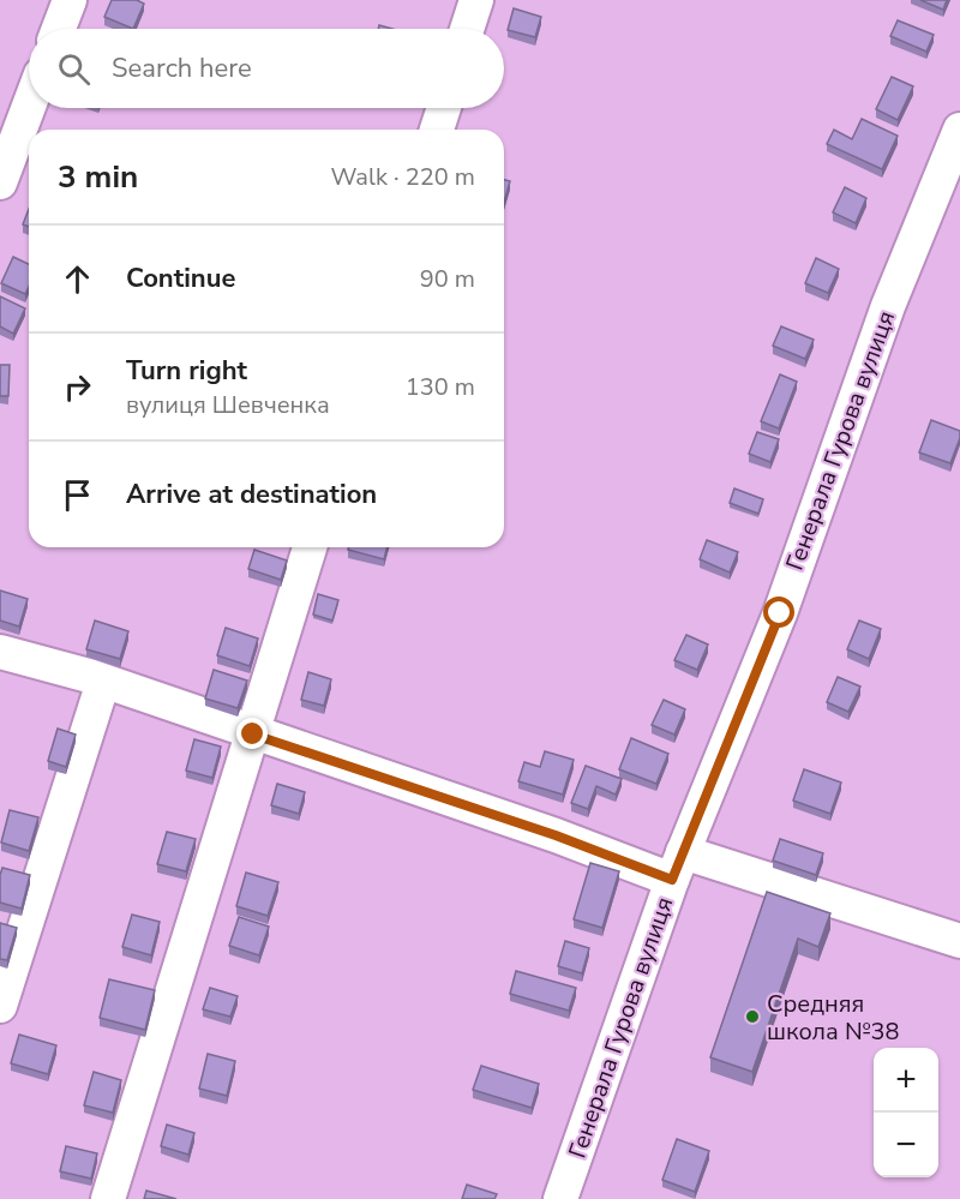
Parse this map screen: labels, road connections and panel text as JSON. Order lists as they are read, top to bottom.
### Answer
{
  "streets": {
    "street": ["Генерала Гурова вулиця"]
  },
  "places": ["Средняя школа №38"],
  "page": {
    "search": "Search here",
    "heading": ["3 min", "Walk · 220 m"],
    "list": [
      ["Continue", "90 m"],
      ["Turn right", "вулиця Шевченка", "130 m"],
      "Arrive at destination"
    ],
    "map_buttons": ["+", "−"]
  }
}
